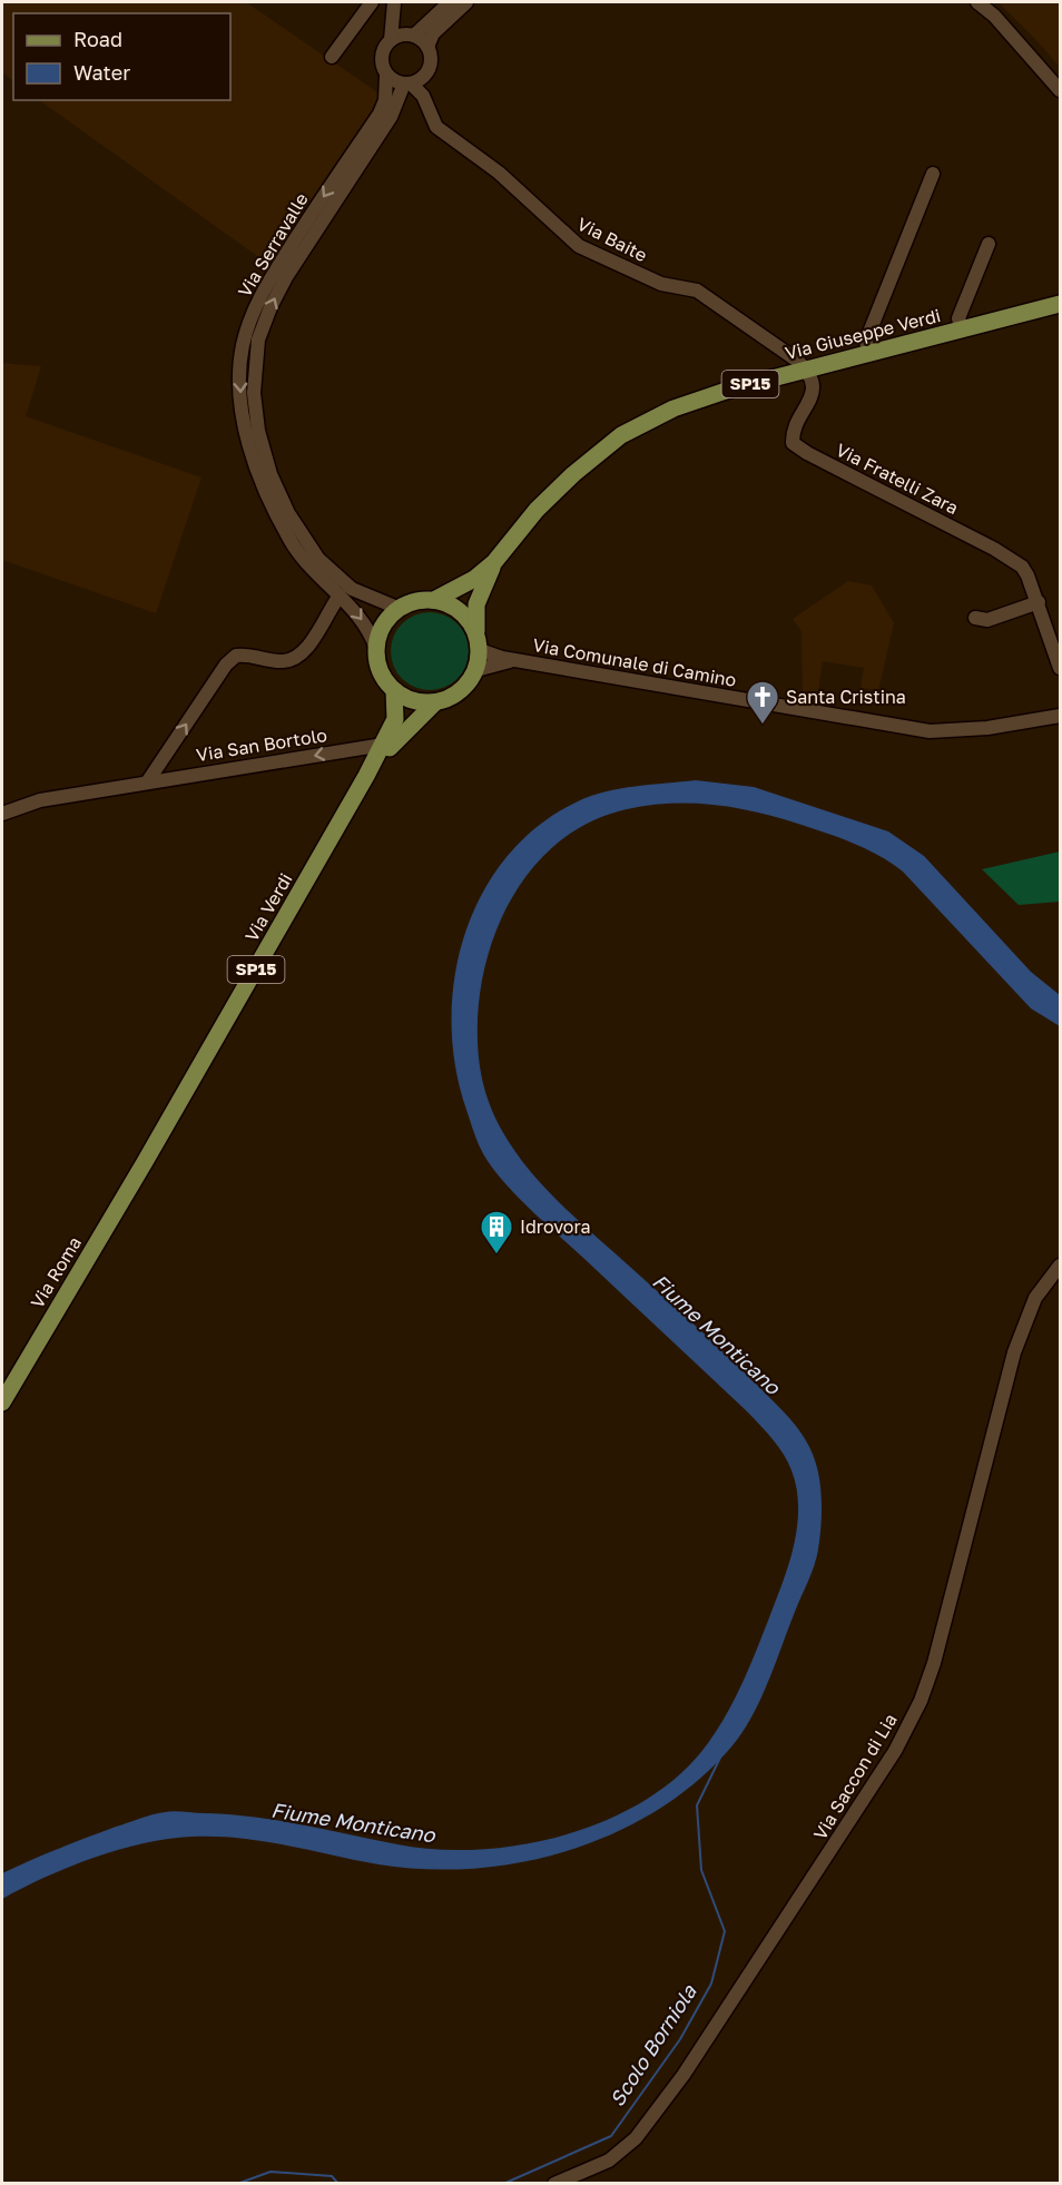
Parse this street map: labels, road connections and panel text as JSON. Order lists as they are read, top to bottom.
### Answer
{
  "streets": {
    "main road": [
      "Via Giuseppe Verdi",
      "SP15",
      "Via Verdi",
      "Via Roma"
    ],
    "street": [
      "Via Baite",
      "Via Serravalle",
      "Via Fratelli Zara",
      "Via Comunale di Camino",
      "Via San Bortolo",
      "Via Saccon di Lia"
    ]
  },
  "crossings": [
    ["Via Baite", "Via Serravalle"],
    ["Via Baite", "Via Giuseppe Verdi"],
    ["Via Baite", "Via Fratelli Zara"],
    ["Via Serravalle", "SP15"],
    ["Via Serravalle", "Via Comunale di Camino"],
    ["Via Serravalle", "Via San Bortolo"],
    ["Via Giuseppe Verdi", "SP15"],
    ["Via Giuseppe Verdi", "Via Fratelli Zara"],
    ["SP15", "Via Comunale di Camino"],
    ["SP15", "Via San Bortolo"],
    ["SP15", "Via Verdi"],
    ["Via Verdi", "Via Roma"]
  ],
  "water": ["Fiume Monticano", "Scolo Borniola"],
  "places": {
    "church": ["Santa Cristina"],
    "building": ["Idrovora"]
  },
  "legend": ["Road", "Water"]
}
